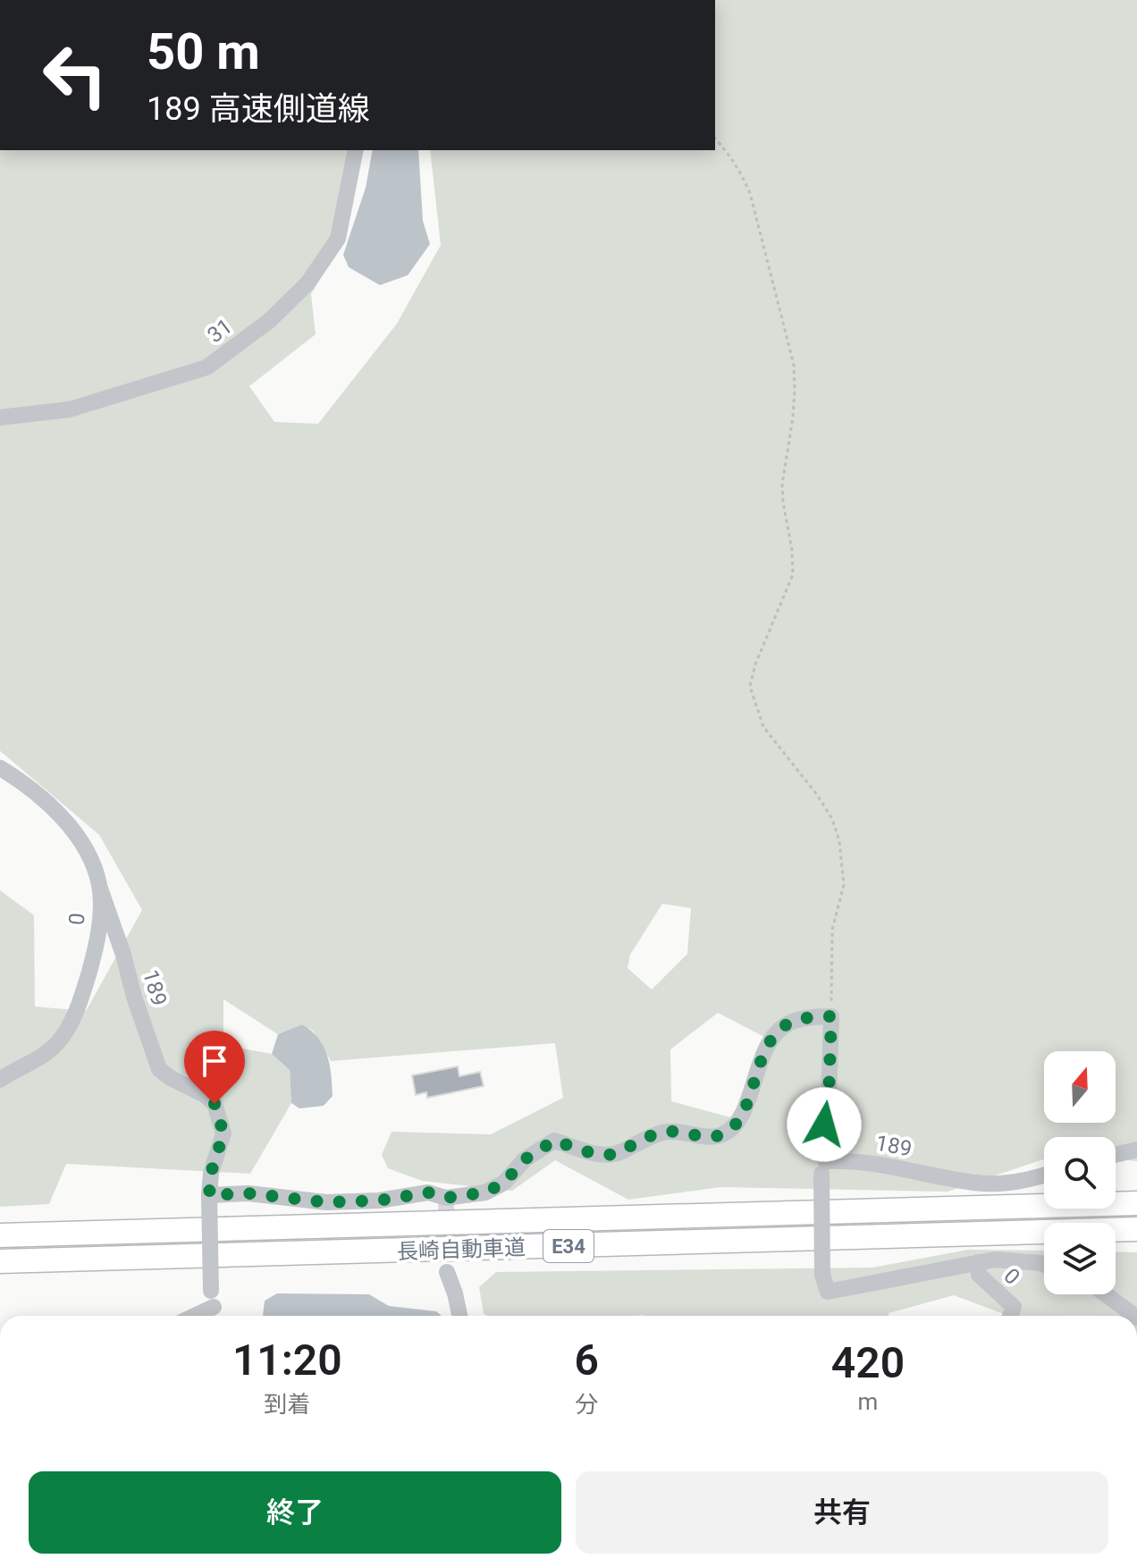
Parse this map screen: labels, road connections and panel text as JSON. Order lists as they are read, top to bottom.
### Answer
{
  "streets": {
    "highway": ["E34", "長崎自動車道"],
    "street": ["31", "0", "189"]
  },
  "crossings": [
    ["0", "189"]
  ],
  "north": "top",
  "page": {
    "turn": ["50 m", "189 高速側道線"],
    "eta": [
      "11:20",
      "到着",
      "6",
      "分",
      "420",
      "m"
    ],
    "buttons": ["終了", "共有"]
  }
}
